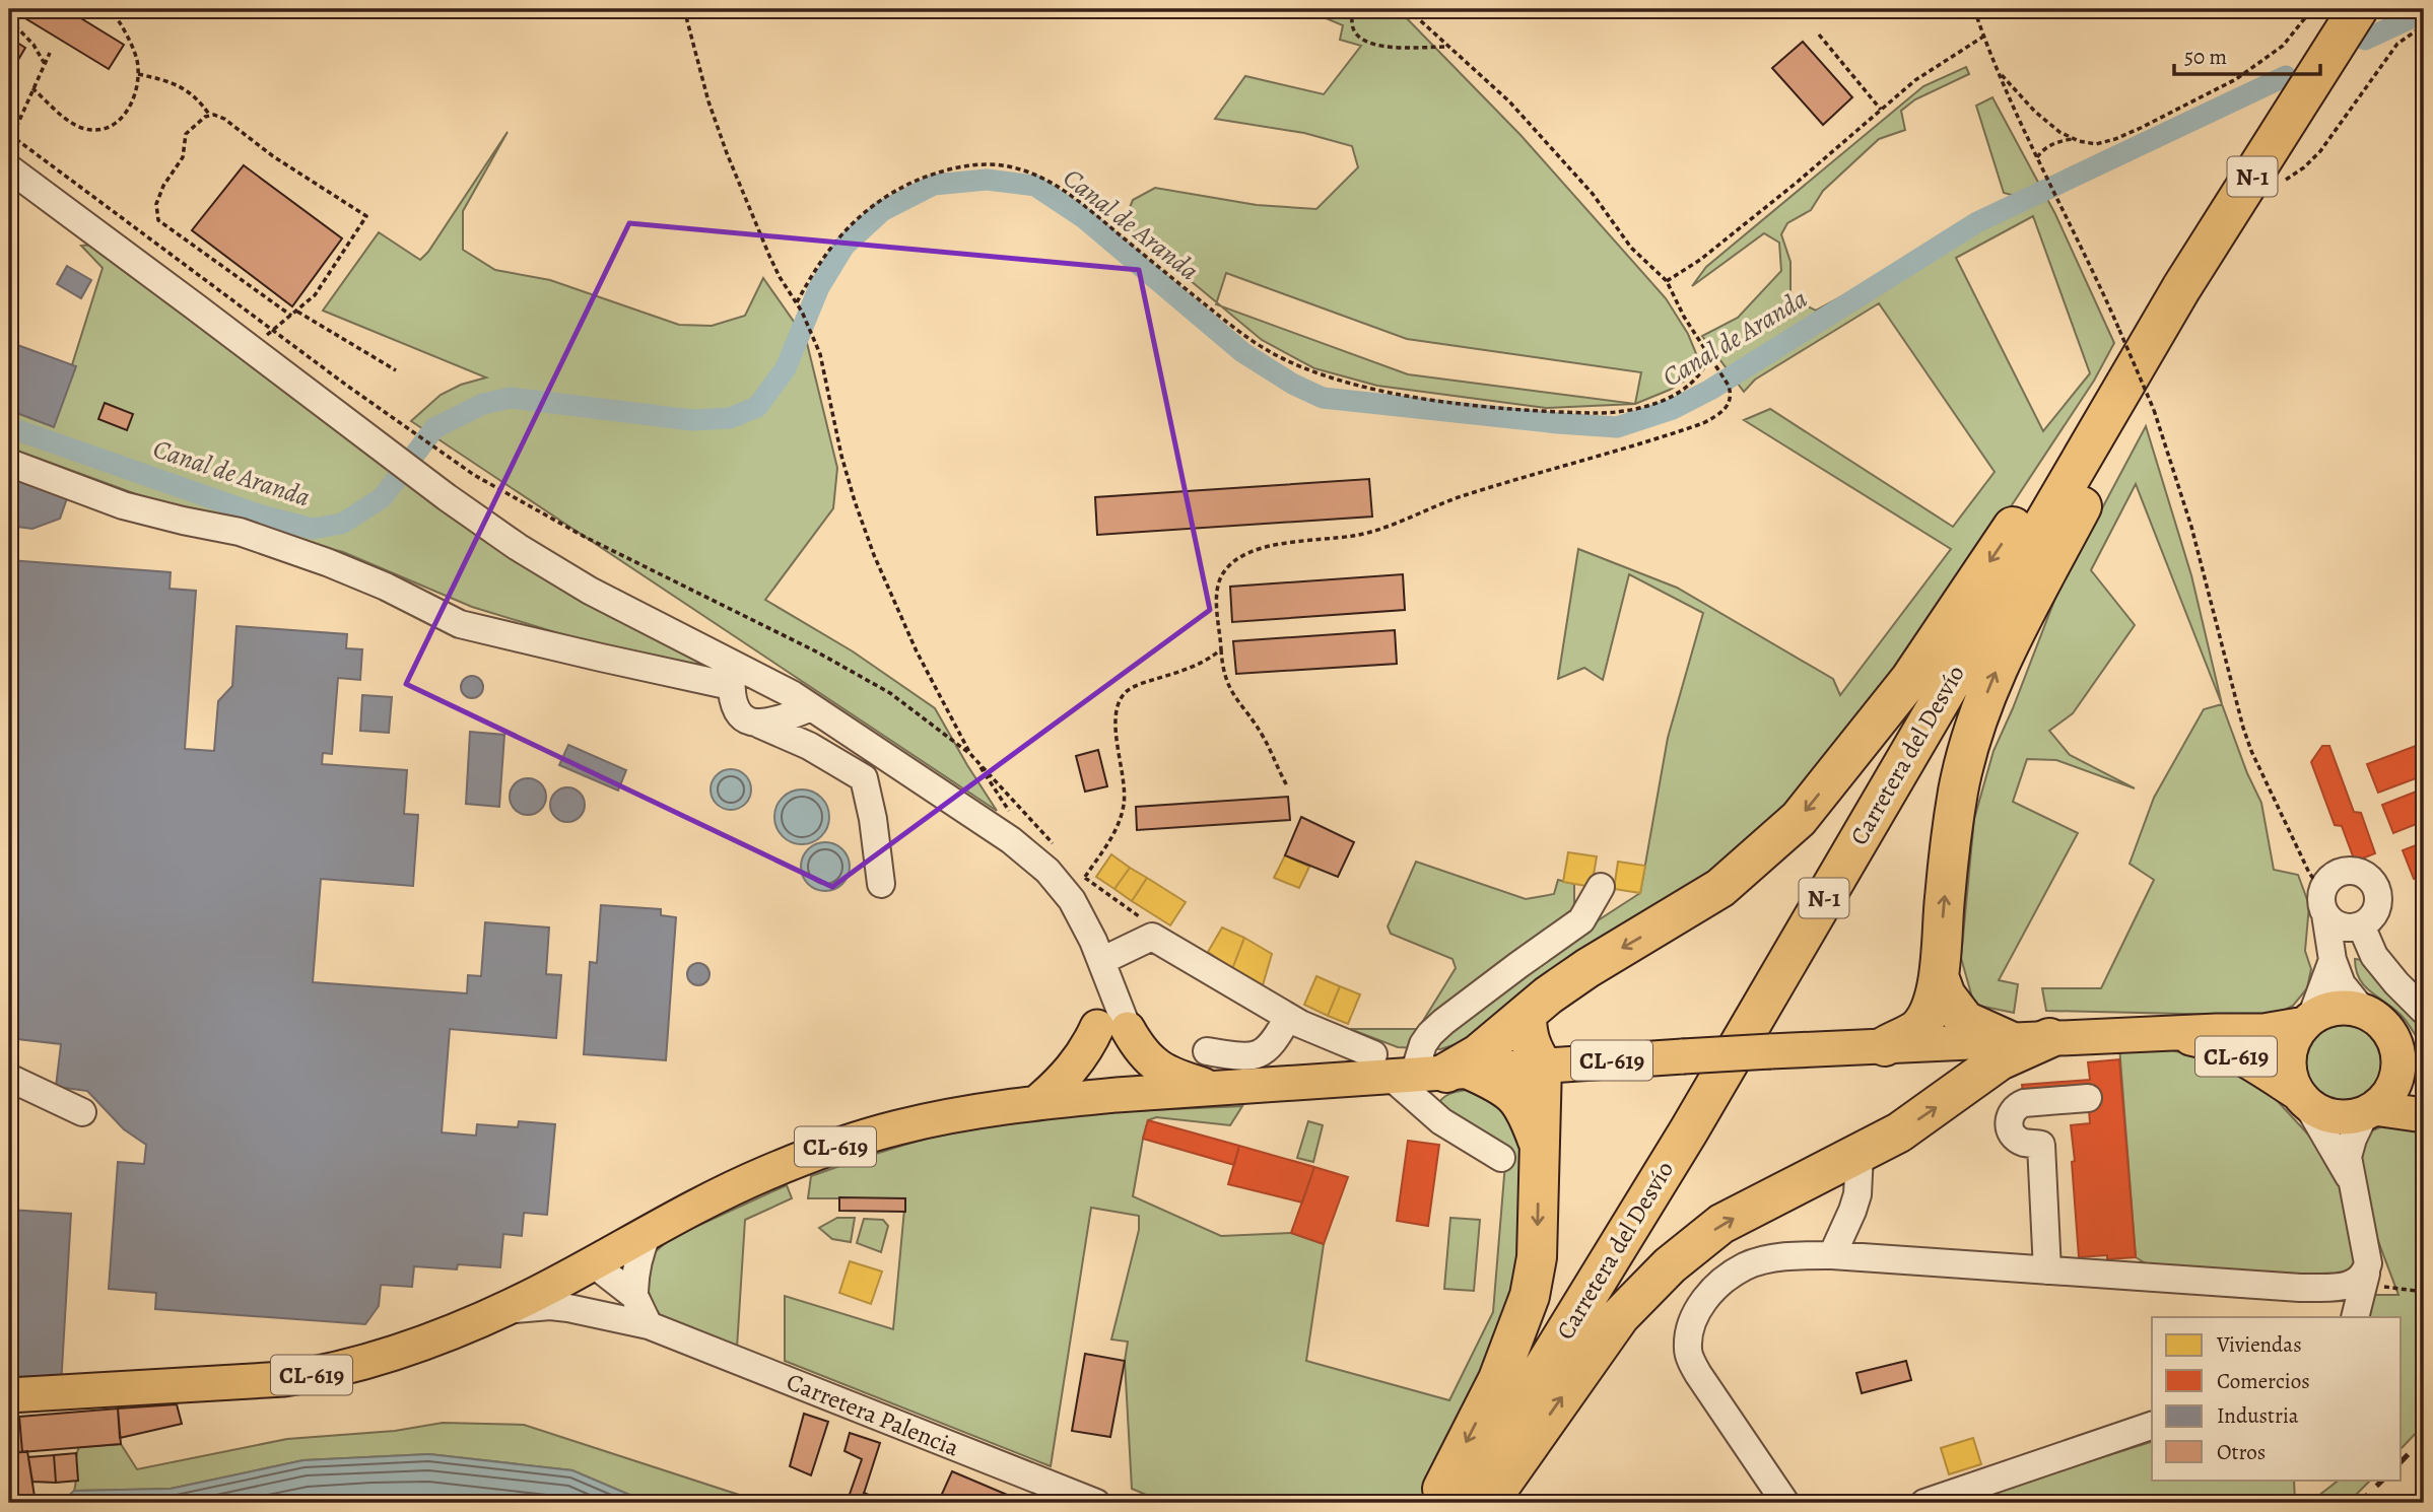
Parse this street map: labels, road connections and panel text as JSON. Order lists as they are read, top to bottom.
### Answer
{
  "streets": {
    "highway": ["N-1", "Carretera del Desvío"],
    "main road": ["CL-619"],
    "street": ["Carretera Palencia"]
  },
  "crossings": [
    ["N-1", "Carretera del Desvío"],
    ["N-1", "CL-619"],
    ["CL-619", "Carretera Palencia"]
  ],
  "water": ["Canal de Aranda"],
  "legend": [
    "Viviendas",
    "Comercios",
    "Industria",
    "Otros"
  ],
  "scale_bar": "50 m"
}
